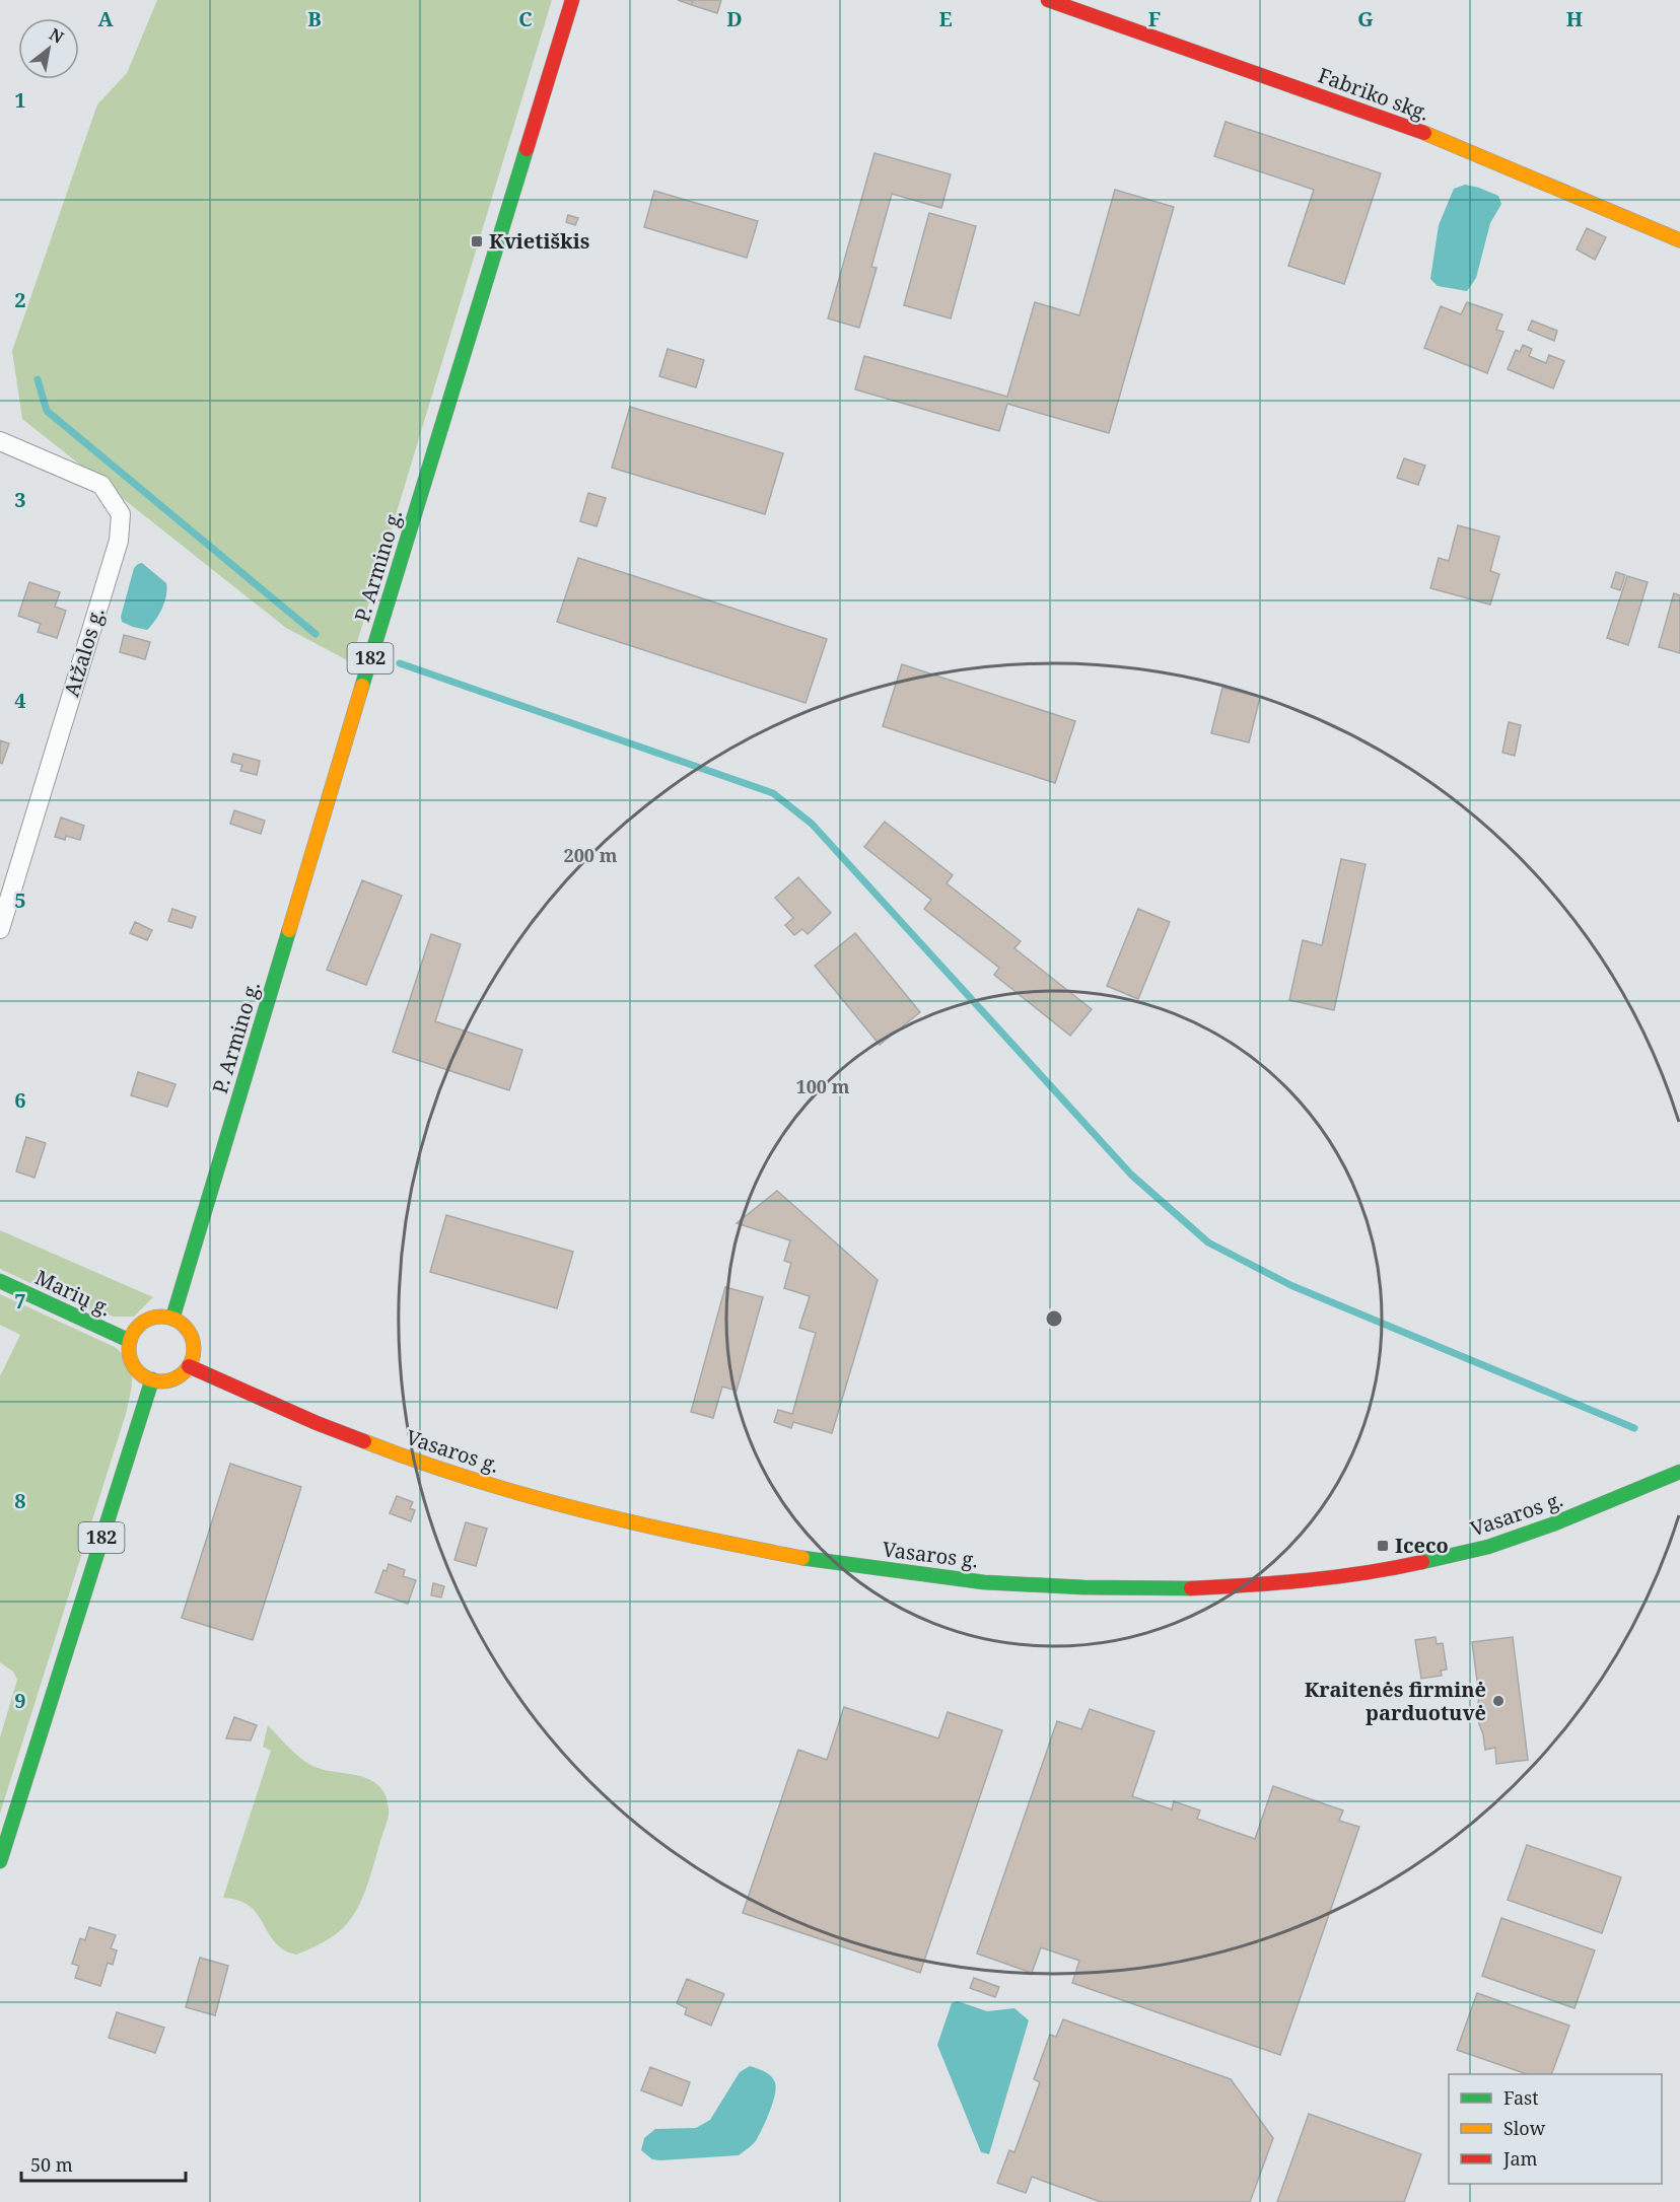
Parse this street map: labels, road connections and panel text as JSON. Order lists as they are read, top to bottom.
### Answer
{
  "streets": {
    "street": [
      "Fabriko skg.",
      "P. Armino g.",
      "Atžalos g.",
      "182",
      "Marių g.",
      "Vasaros g."
    ]
  },
  "crossings": [
    ["P. Armino g.", "182"],
    ["P. Armino g.", "Marių g."],
    ["P. Armino g.", "Vasaros g."],
    ["182", "Marių g."],
    ["182", "Vasaros g."],
    ["Marių g.", "Vasaros g."]
  ],
  "places": {
    "transit": ["Kvietiškis", "Iceco"],
    "other": ["Kraitenės firminė parduotuvė"]
  },
  "legend": ["Fast", "Slow", "Jam"],
  "scale_bar": "50 m",
  "north": "top right",
  "grid": {
    "columns": [
      "A",
      "B",
      "C",
      "D",
      "E",
      "F",
      "G",
      "H"
    ],
    "rows": [
      "1",
      "2",
      "3",
      "4",
      "5",
      "6",
      "7",
      "8",
      "9"
    ]
  },
  "rings": ["200 m", "100 m"]
}
